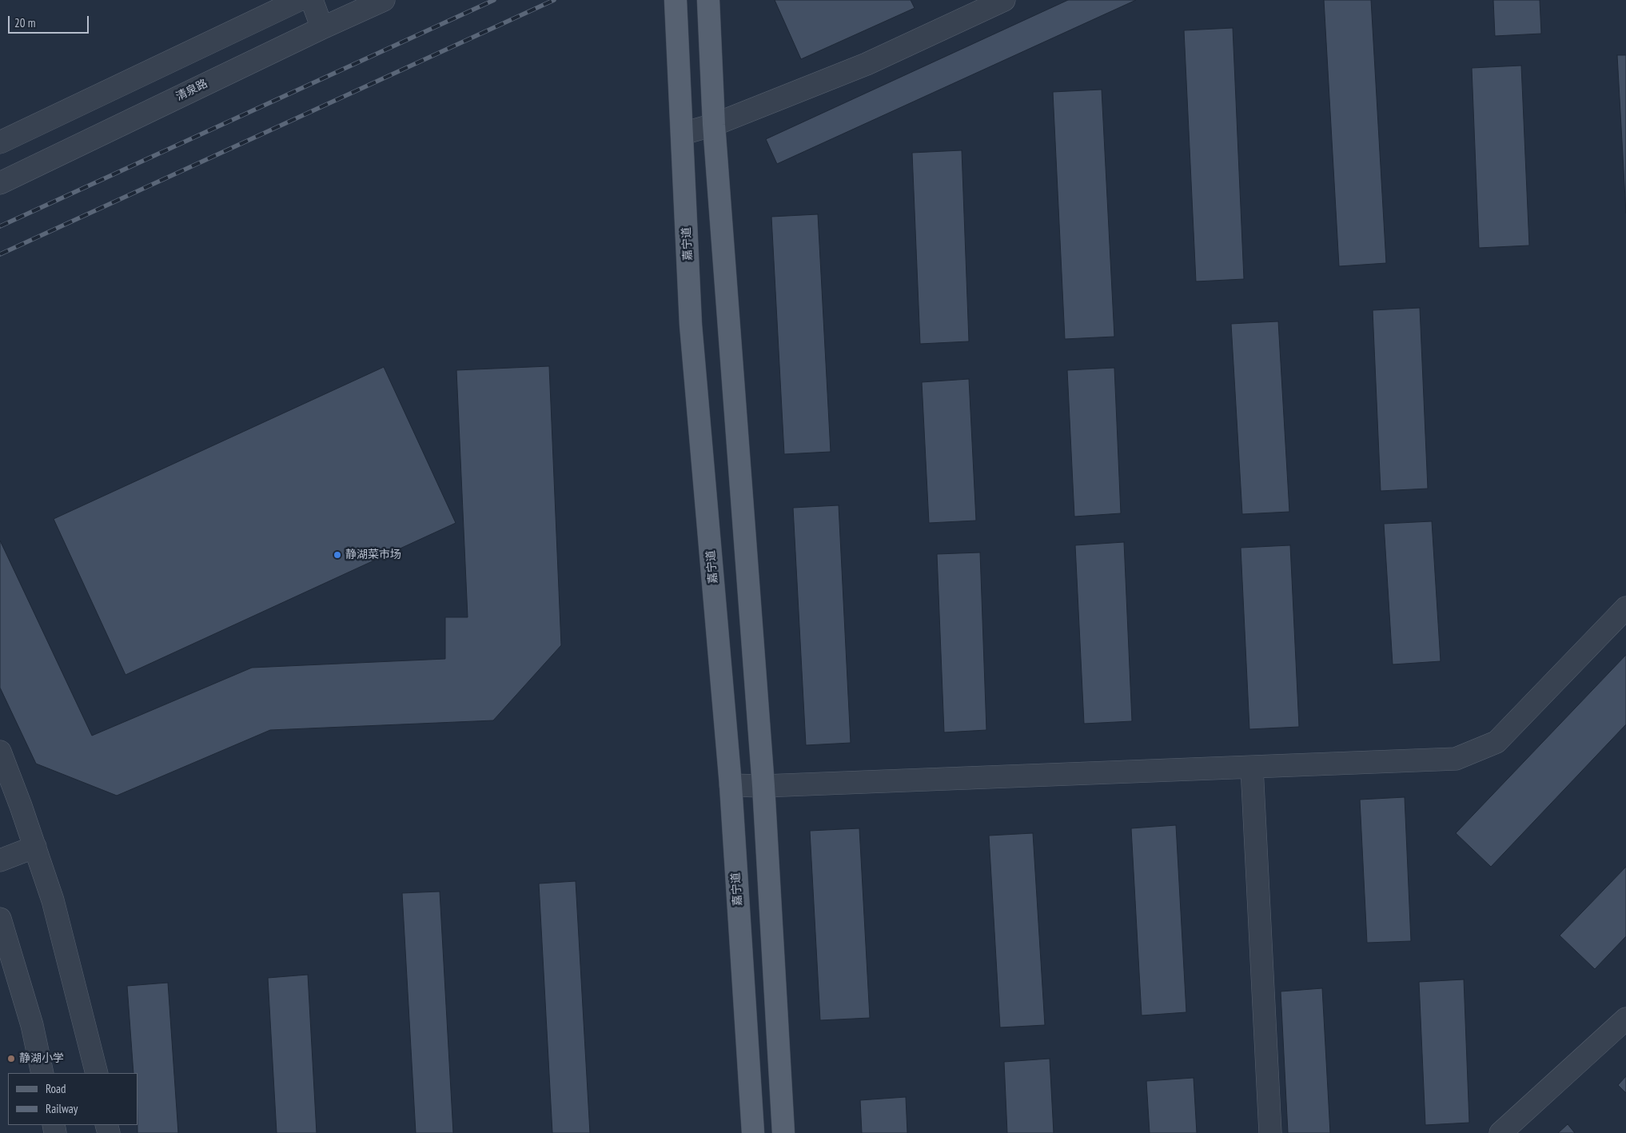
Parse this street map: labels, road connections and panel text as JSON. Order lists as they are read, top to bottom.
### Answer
{
  "streets": {
    "main road": ["嘉宁道"],
    "street": ["清泉路"]
  },
  "places": ["静湖菜市场", "静湖小学"],
  "legend": ["Road", "Railway"],
  "scale_bar": "20 m"
}
